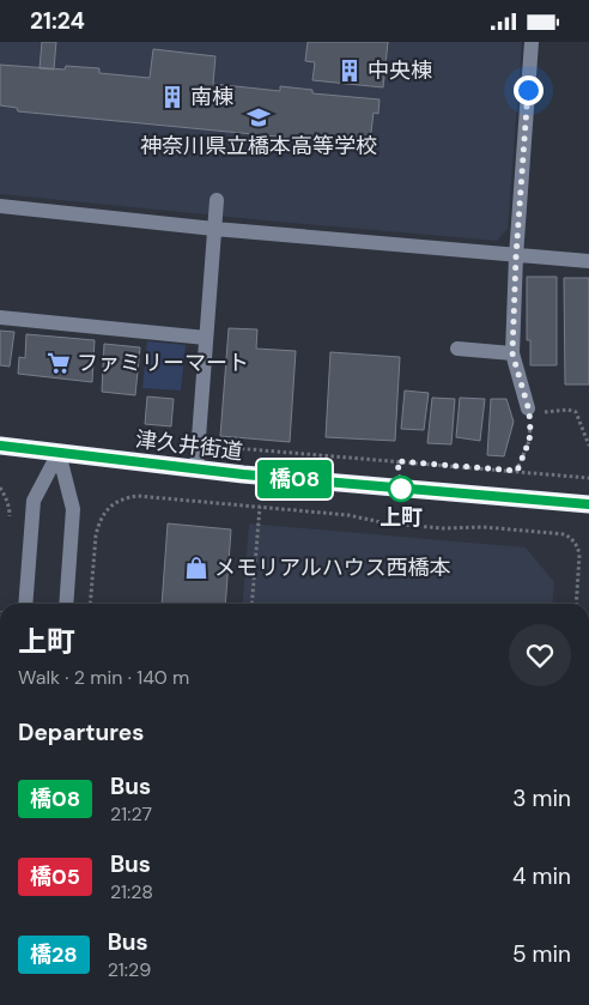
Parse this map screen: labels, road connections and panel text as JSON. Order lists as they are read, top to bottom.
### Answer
{
  "streets": {
    "highway": ["津久井街道"]
  },
  "places": {
    "building": ["中央棟", "南棟"],
    "school or university": ["神奈川県立橋本高等学校"],
    "supermarket": ["ファミリーマート"],
    "other": ["上町"],
    "shop": ["メモリアルハウス西橋本"]
  },
  "lines": ["bus line 橋08"],
  "page": {
    "status": "21:24",
    "on_map": "橋08",
    "heading": [
      ["上町", "Walk · 2 min · 140 m"],
      "Departures"
    ],
    "list": [
      {
        "mark": "橋08",
        "name": "Bus",
        "note": "21:27",
        "value": "3 min"
      },
      {
        "mark": "橋05",
        "name": "Bus",
        "note": "21:28",
        "value": "4 min"
      },
      {
        "mark": "橋28",
        "name": "Bus",
        "note": "21:29",
        "value": "5 min"
      }
    ]
  }
}
